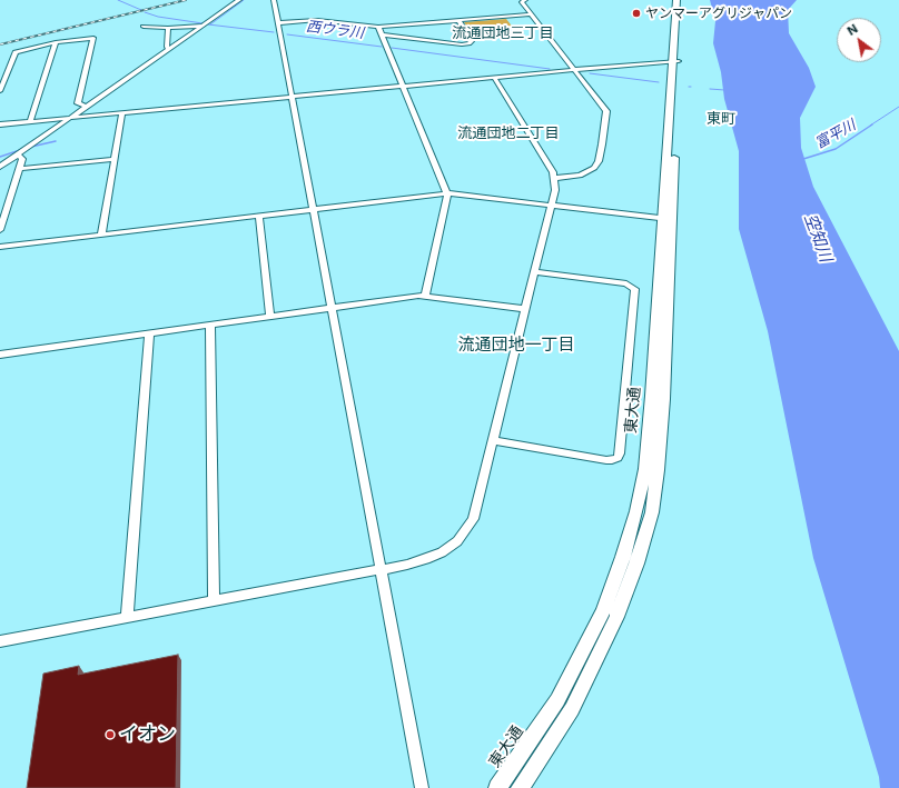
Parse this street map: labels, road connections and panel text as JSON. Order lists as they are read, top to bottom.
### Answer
{
  "streets": {
    "highway": ["東大通"]
  },
  "districts": [
    "流通団地三丁目",
    "東町",
    "流通団地二丁目",
    "流通団地一丁目"
  ],
  "water": ["西ウラ川", "富平川", "空知川"],
  "places": ["ヤンマーアグリジャパン", "イオン"],
  "north": "top left"
}
